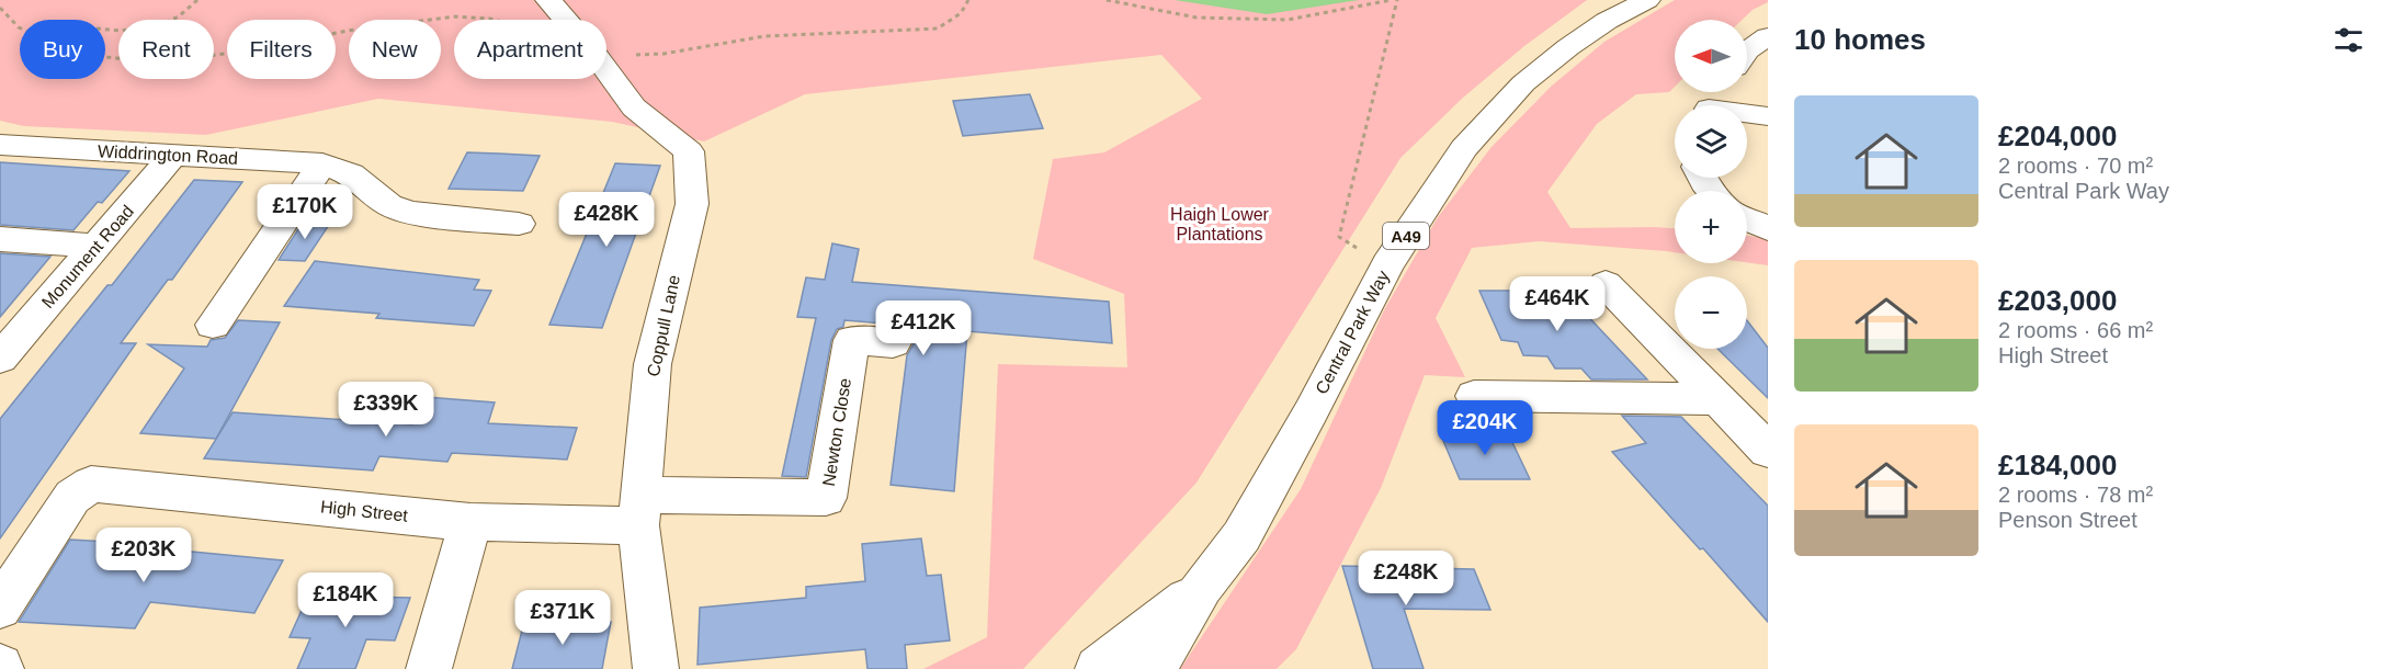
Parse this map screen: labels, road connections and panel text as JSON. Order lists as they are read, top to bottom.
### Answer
{
  "streets": {
    "main road": [
      "Widdrington Road",
      "A49",
      "Monument Road",
      "Coppull Lane",
      "Central Park Way",
      "Newton Close",
      "High Street"
    ]
  },
  "crossings": [
    ["Widdrington Road", "Monument Road"],
    ["Coppull Lane", "Newton Close"],
    ["Coppull Lane", "High Street"],
    ["Newton Close", "High Street"]
  ],
  "parks": ["Haigh Lower Plantations"],
  "north": "left",
  "page": {
    "heading": "10 homes",
    "map_buttons": ["+", "−"],
    "chip": [
      "Buy",
      "Rent",
      "Filters",
      "New",
      "Apartment"
    ],
    "list": [
      {
        "name": "£204,000",
        "note": "2 rooms · 70 m² · Central Park Way"
      },
      {
        "name": "£203,000",
        "note": "2 rooms · 66 m² · High Street"
      },
      {
        "name": "£184,000",
        "note": "2 rooms · 78 m² · Penson Street"
      }
    ],
    "price": [
      "£170K",
      "£428K",
      "£464K",
      "£412K",
      "£339K",
      "£204K",
      "£203K",
      "£248K",
      "£184K",
      "£371K"
    ]
  }
}
